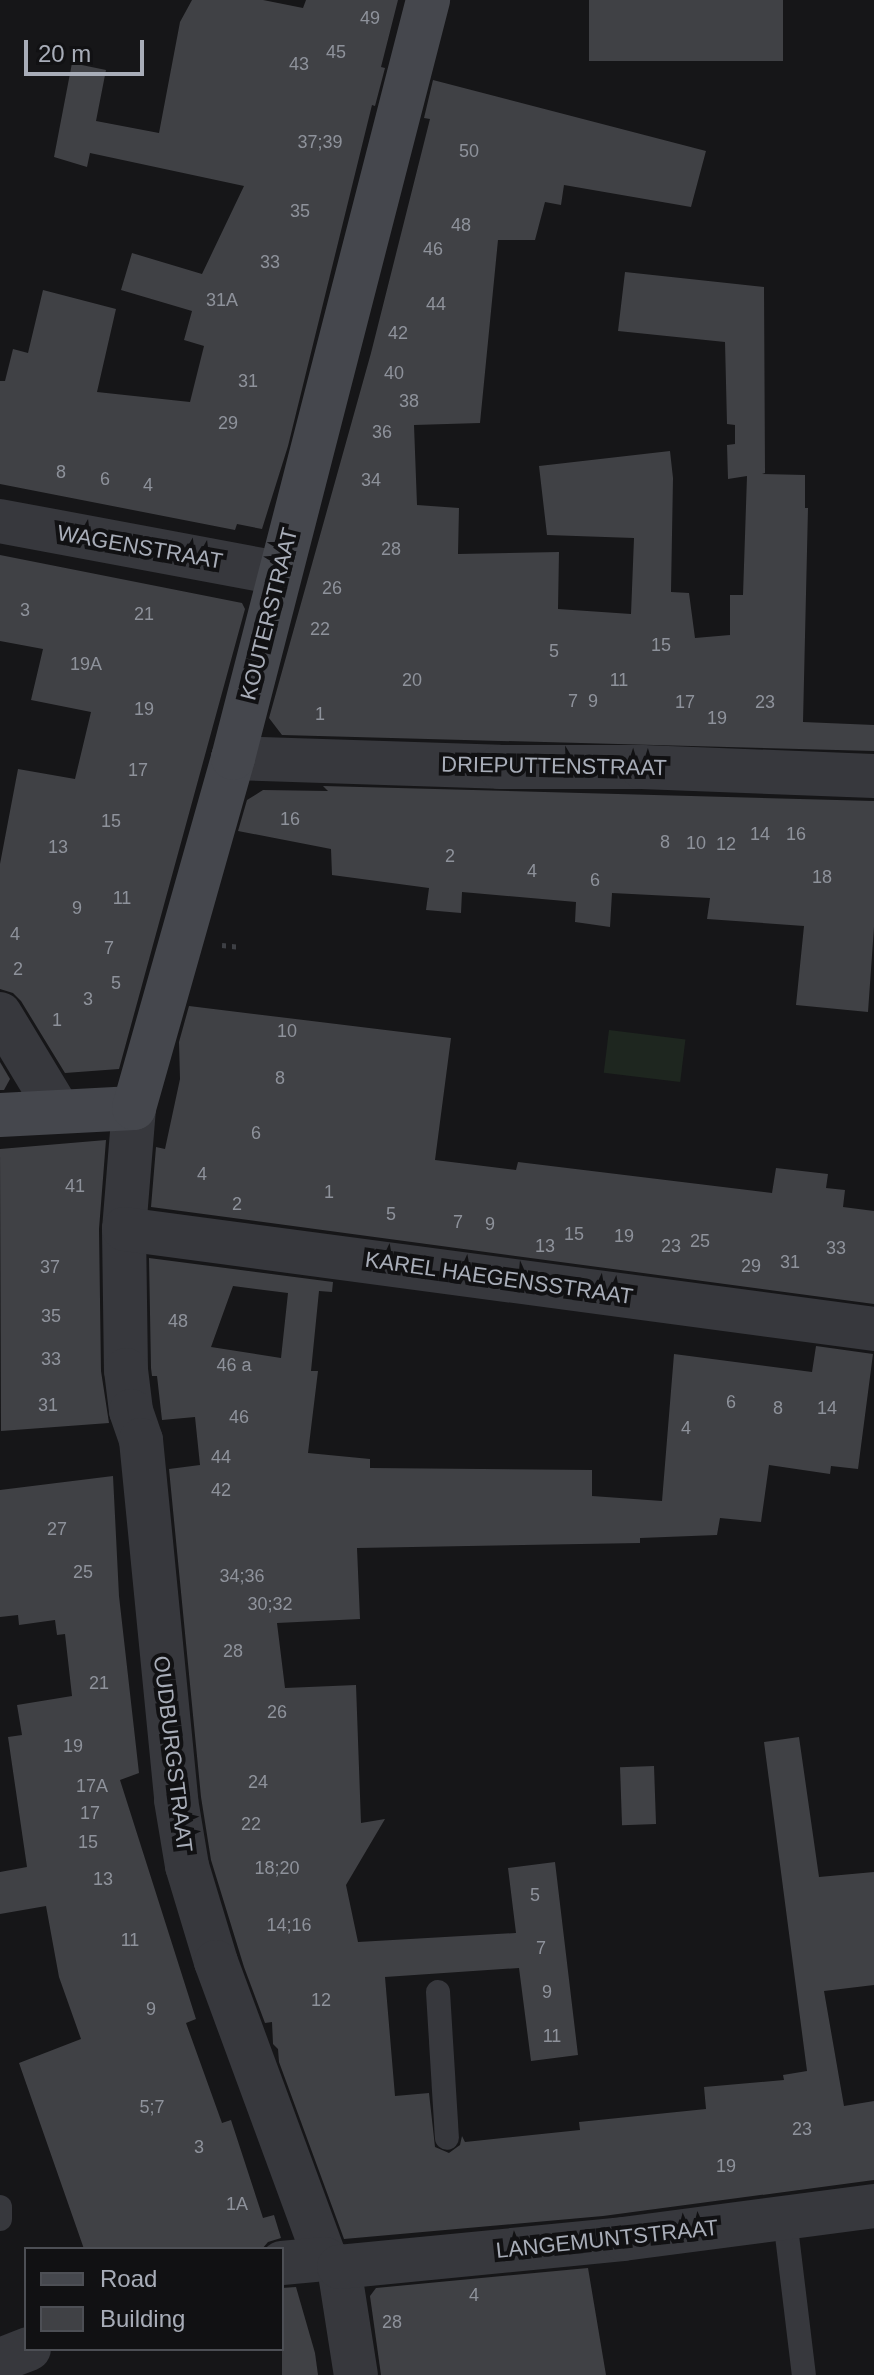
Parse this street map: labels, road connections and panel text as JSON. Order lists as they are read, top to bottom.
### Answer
{
  "streets": {
    "street": [
      "WAGENSTRAAT",
      "KOUTERSTRAAT",
      "DRIEPUTTENSTRAAT",
      "KAREL HAEGENSSTRAAT",
      "OUDBURGSTRAAT",
      "LANGEMUNTSTRAAT"
    ]
  },
  "crossings": [
    ["WAGENSTRAAT", "KOUTERSTRAAT"],
    ["KOUTERSTRAAT", "DRIEPUTTENSTRAAT"],
    ["KOUTERSTRAAT", "KAREL HAEGENSSTRAAT"],
    ["KOUTERSTRAAT", "OUDBURGSTRAAT"],
    ["KAREL HAEGENSSTRAAT", "OUDBURGSTRAAT"],
    ["OUDBURGSTRAAT", "LANGEMUNTSTRAAT"]
  ],
  "house_numbers": [
    "49",
    "45",
    "43",
    "37;39",
    "50",
    "35",
    "48",
    "46",
    "33",
    "31A",
    "44",
    "42",
    "40",
    "31",
    "38",
    "29",
    "36",
    "8",
    "6",
    "34",
    "4",
    "28",
    "26",
    "3",
    "21",
    "22",
    "15",
    "5",
    "19A",
    "20",
    "11",
    "7",
    "9",
    "17",
    "23",
    "19",
    "1",
    "19",
    "17",
    "16",
    "15",
    "14",
    "16",
    "8",
    "10",
    "12",
    "13",
    "2",
    "4",
    "18",
    "6",
    "11",
    "9",
    "4",
    "7",
    "2",
    "5",
    "3",
    "1",
    "10",
    "8",
    "6",
    "4",
    "41",
    "1",
    "2",
    "5",
    "7",
    "9",
    "15",
    "19",
    "25",
    "13",
    "23",
    "33",
    "31",
    "29",
    "37",
    "35",
    "48",
    "33",
    "46 a",
    "6",
    "31",
    "8",
    "14",
    "46",
    "4",
    "44",
    "42",
    "27",
    "25",
    "34;36",
    "30;32",
    "28",
    "21",
    "26",
    "19",
    "24",
    "17A",
    "17",
    "22",
    "15",
    "18;20",
    "13",
    "5",
    "14;16",
    "11",
    "7",
    "9",
    "12",
    "9",
    "11",
    "5;7",
    "23",
    "3",
    "19",
    "1A",
    "4",
    "28"
  ],
  "legend": ["Road", "Building"],
  "scale_bar": "20 m"
}
